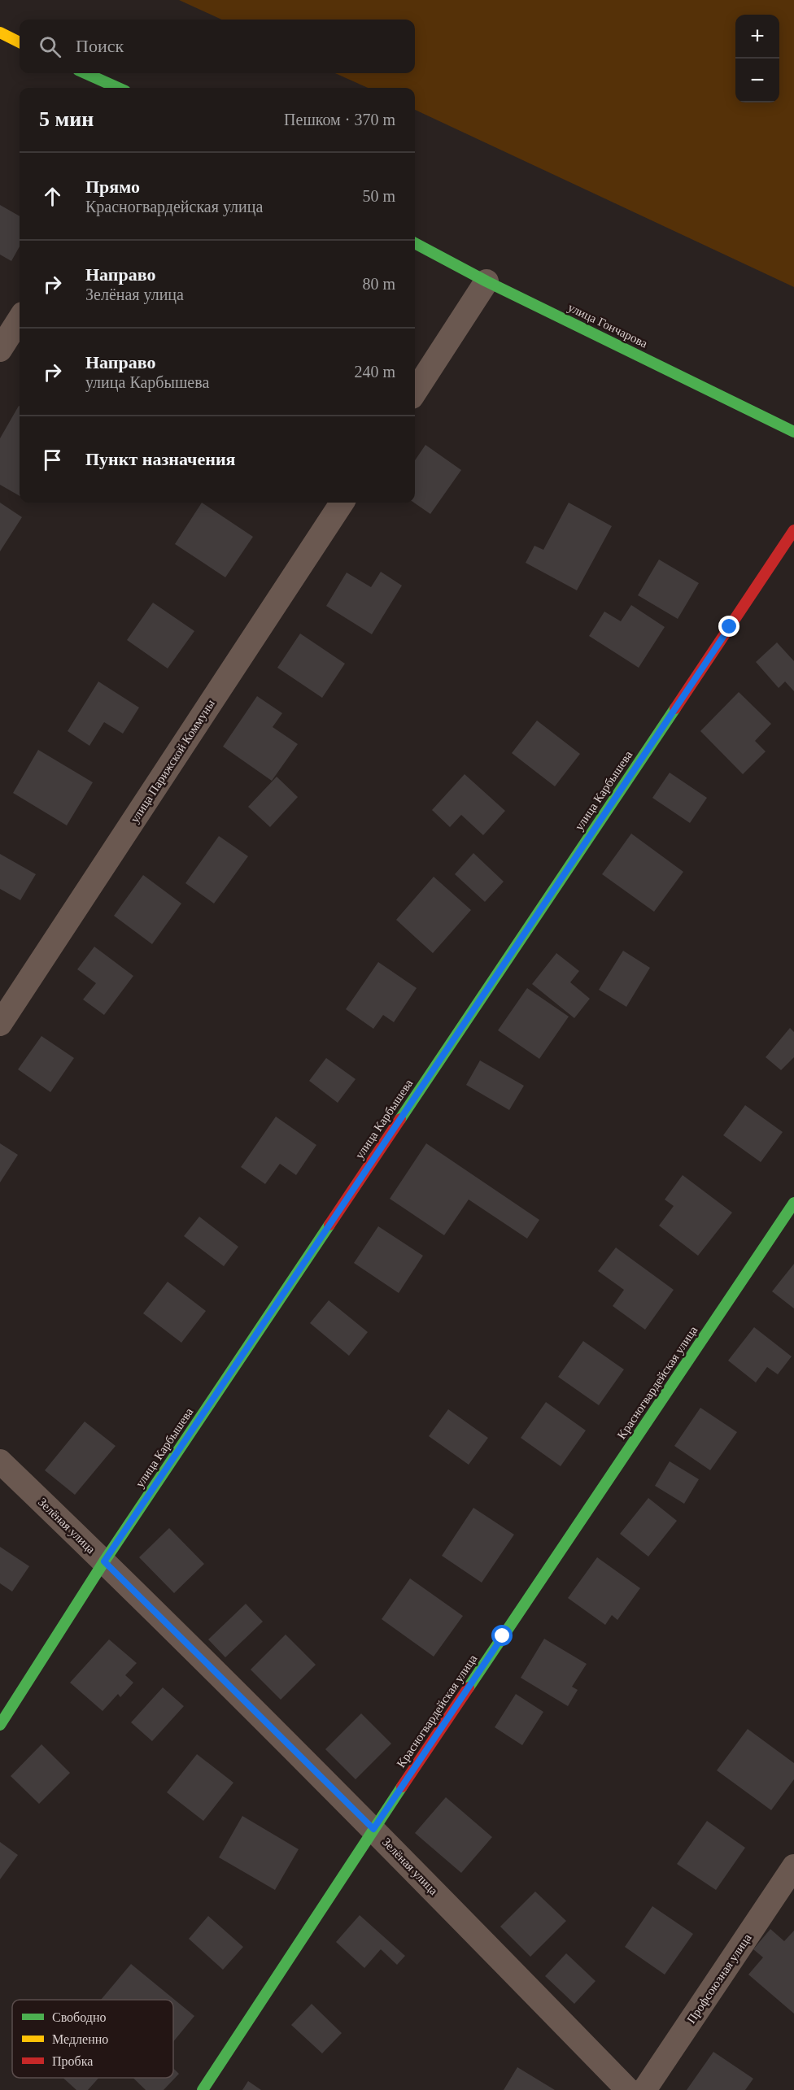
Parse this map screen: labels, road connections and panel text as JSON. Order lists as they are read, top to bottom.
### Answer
{
  "streets": {
    "street": [
      "улица Гончарова",
      "улица Парижской Коммуны",
      "улица Карбышева",
      "Красногвардейская улица",
      "Зелёная улица",
      "Профсоюзная улица"
    ]
  },
  "crossings": [
    ["улица Карбышева", "Зелёная улица"],
    ["Красногвардейская улица", "Зелёная улица"]
  ],
  "legend": ["Свободно", "Медленно", "Пробка"],
  "page": {
    "map_buttons": ["+", "−"],
    "search": "Поиск",
    "heading": ["5 мин", "Пешком · 370 m"],
    "list": [
      ["Прямо", "Красногвардейская улица", "50 m"],
      ["Направо", "Зелёная улица", "80 m"],
      ["Направо", "улица Карбышева", "240 m"],
      "Пункт назначения"
    ]
  }
}
